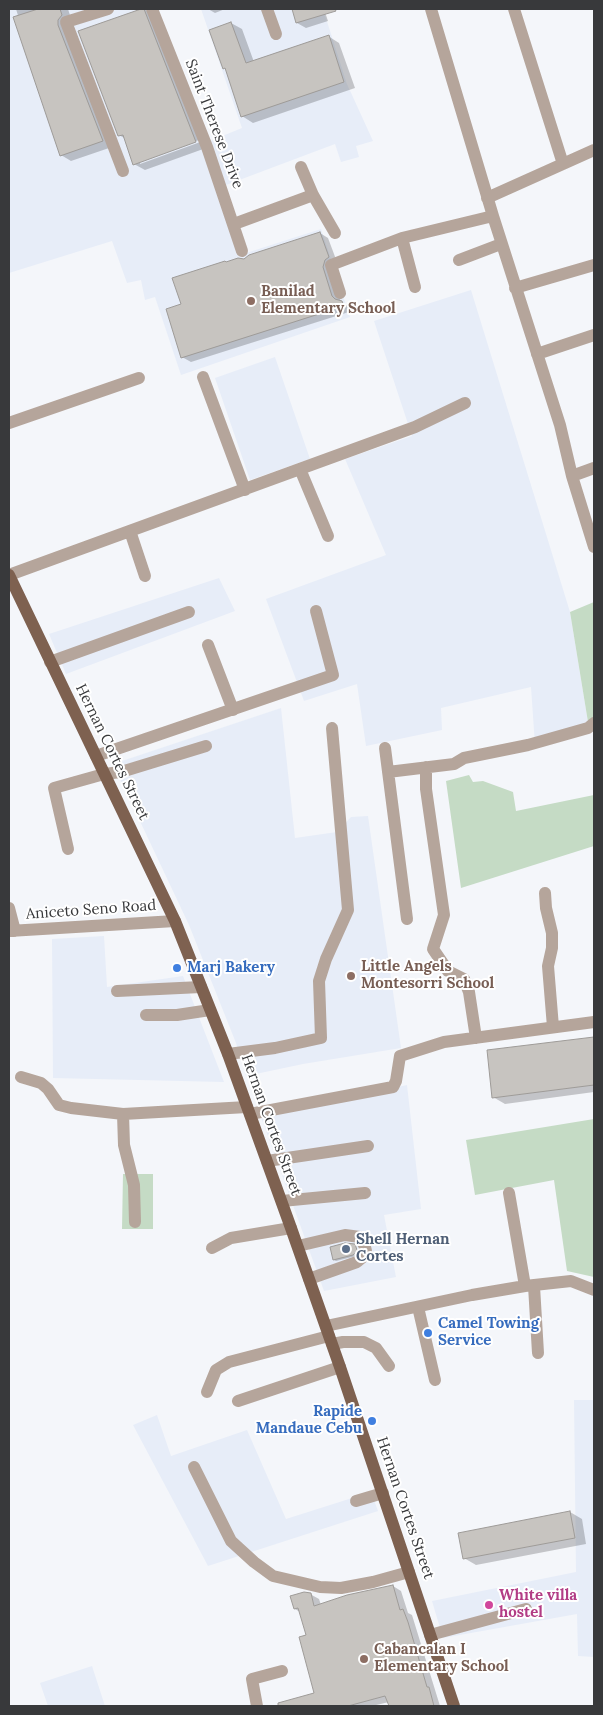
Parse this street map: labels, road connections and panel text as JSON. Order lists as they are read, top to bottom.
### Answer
{
  "streets": {
    "main road": ["Hernan Cortes Street"],
    "street": ["Saint Therese Drive", "Aniceto Seno Road"]
  },
  "crossings": [
    ["Hernan Cortes Street", "Aniceto Seno Road"]
  ],
  "places": [
    "Banilad Elementary School",
    "Marj Bakery",
    "Little Angels Montesorri School",
    "Shell Hernan Cortes",
    "Camel Towing Service",
    "Rapide Mandaue Cebu",
    "White villa hostel",
    "Cabancalan I Elementary School"
  ]
}
